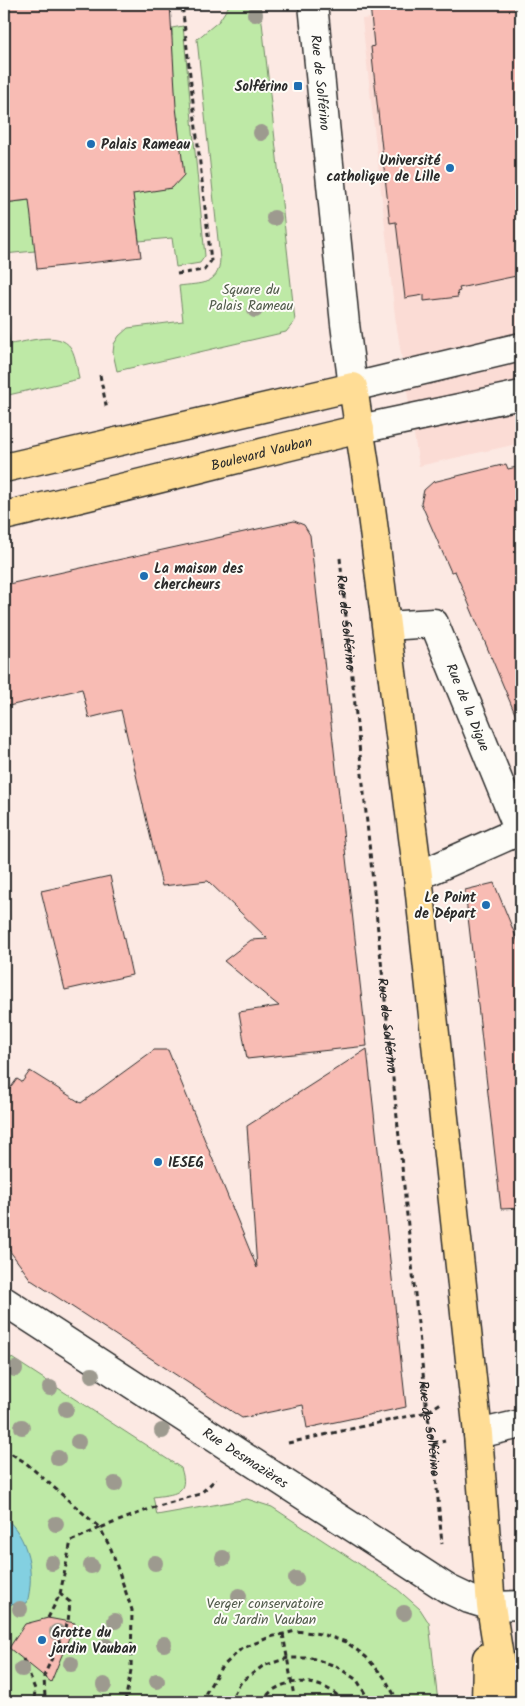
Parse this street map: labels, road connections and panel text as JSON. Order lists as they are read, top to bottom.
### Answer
{
  "streets": {
    "main road": ["Rue de Solférino", "Boulevard Vauban"],
    "street": ["Rue de la Digue", "Rue Desmazières"]
  },
  "crossings": [
    ["Rue de Solférino", "Boulevard Vauban"],
    ["Rue de Solférino", "Rue de la Digue"],
    ["Rue de Solférino", "Rue Desmazières"]
  ],
  "parks": ["Square du Palais Rameau", "Verger conservatoire du Jardin Vauban"],
  "places": {
    "transit": ["Solférino"],
    "other": [
      "Palais Rameau",
      "Université catholique de Lille",
      "La maison des chercheurs",
      "Le Point de Départ",
      "IESEG",
      "Grotte du jardin Vauban"
    ]
  }
}
